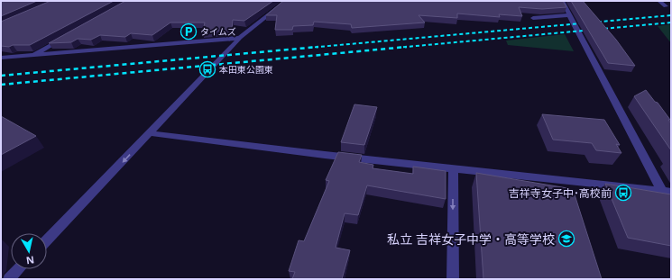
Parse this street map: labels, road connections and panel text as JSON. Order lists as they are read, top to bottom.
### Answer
{
  "places": {
    "parking": ["タイムズ"],
    "bus stop": ["本田東公園東", "吉祥寺女子中･高校前"],
    "school or university": ["私立 吉祥女子中学・高等学校"]
  },
  "north": "bottom"
}
